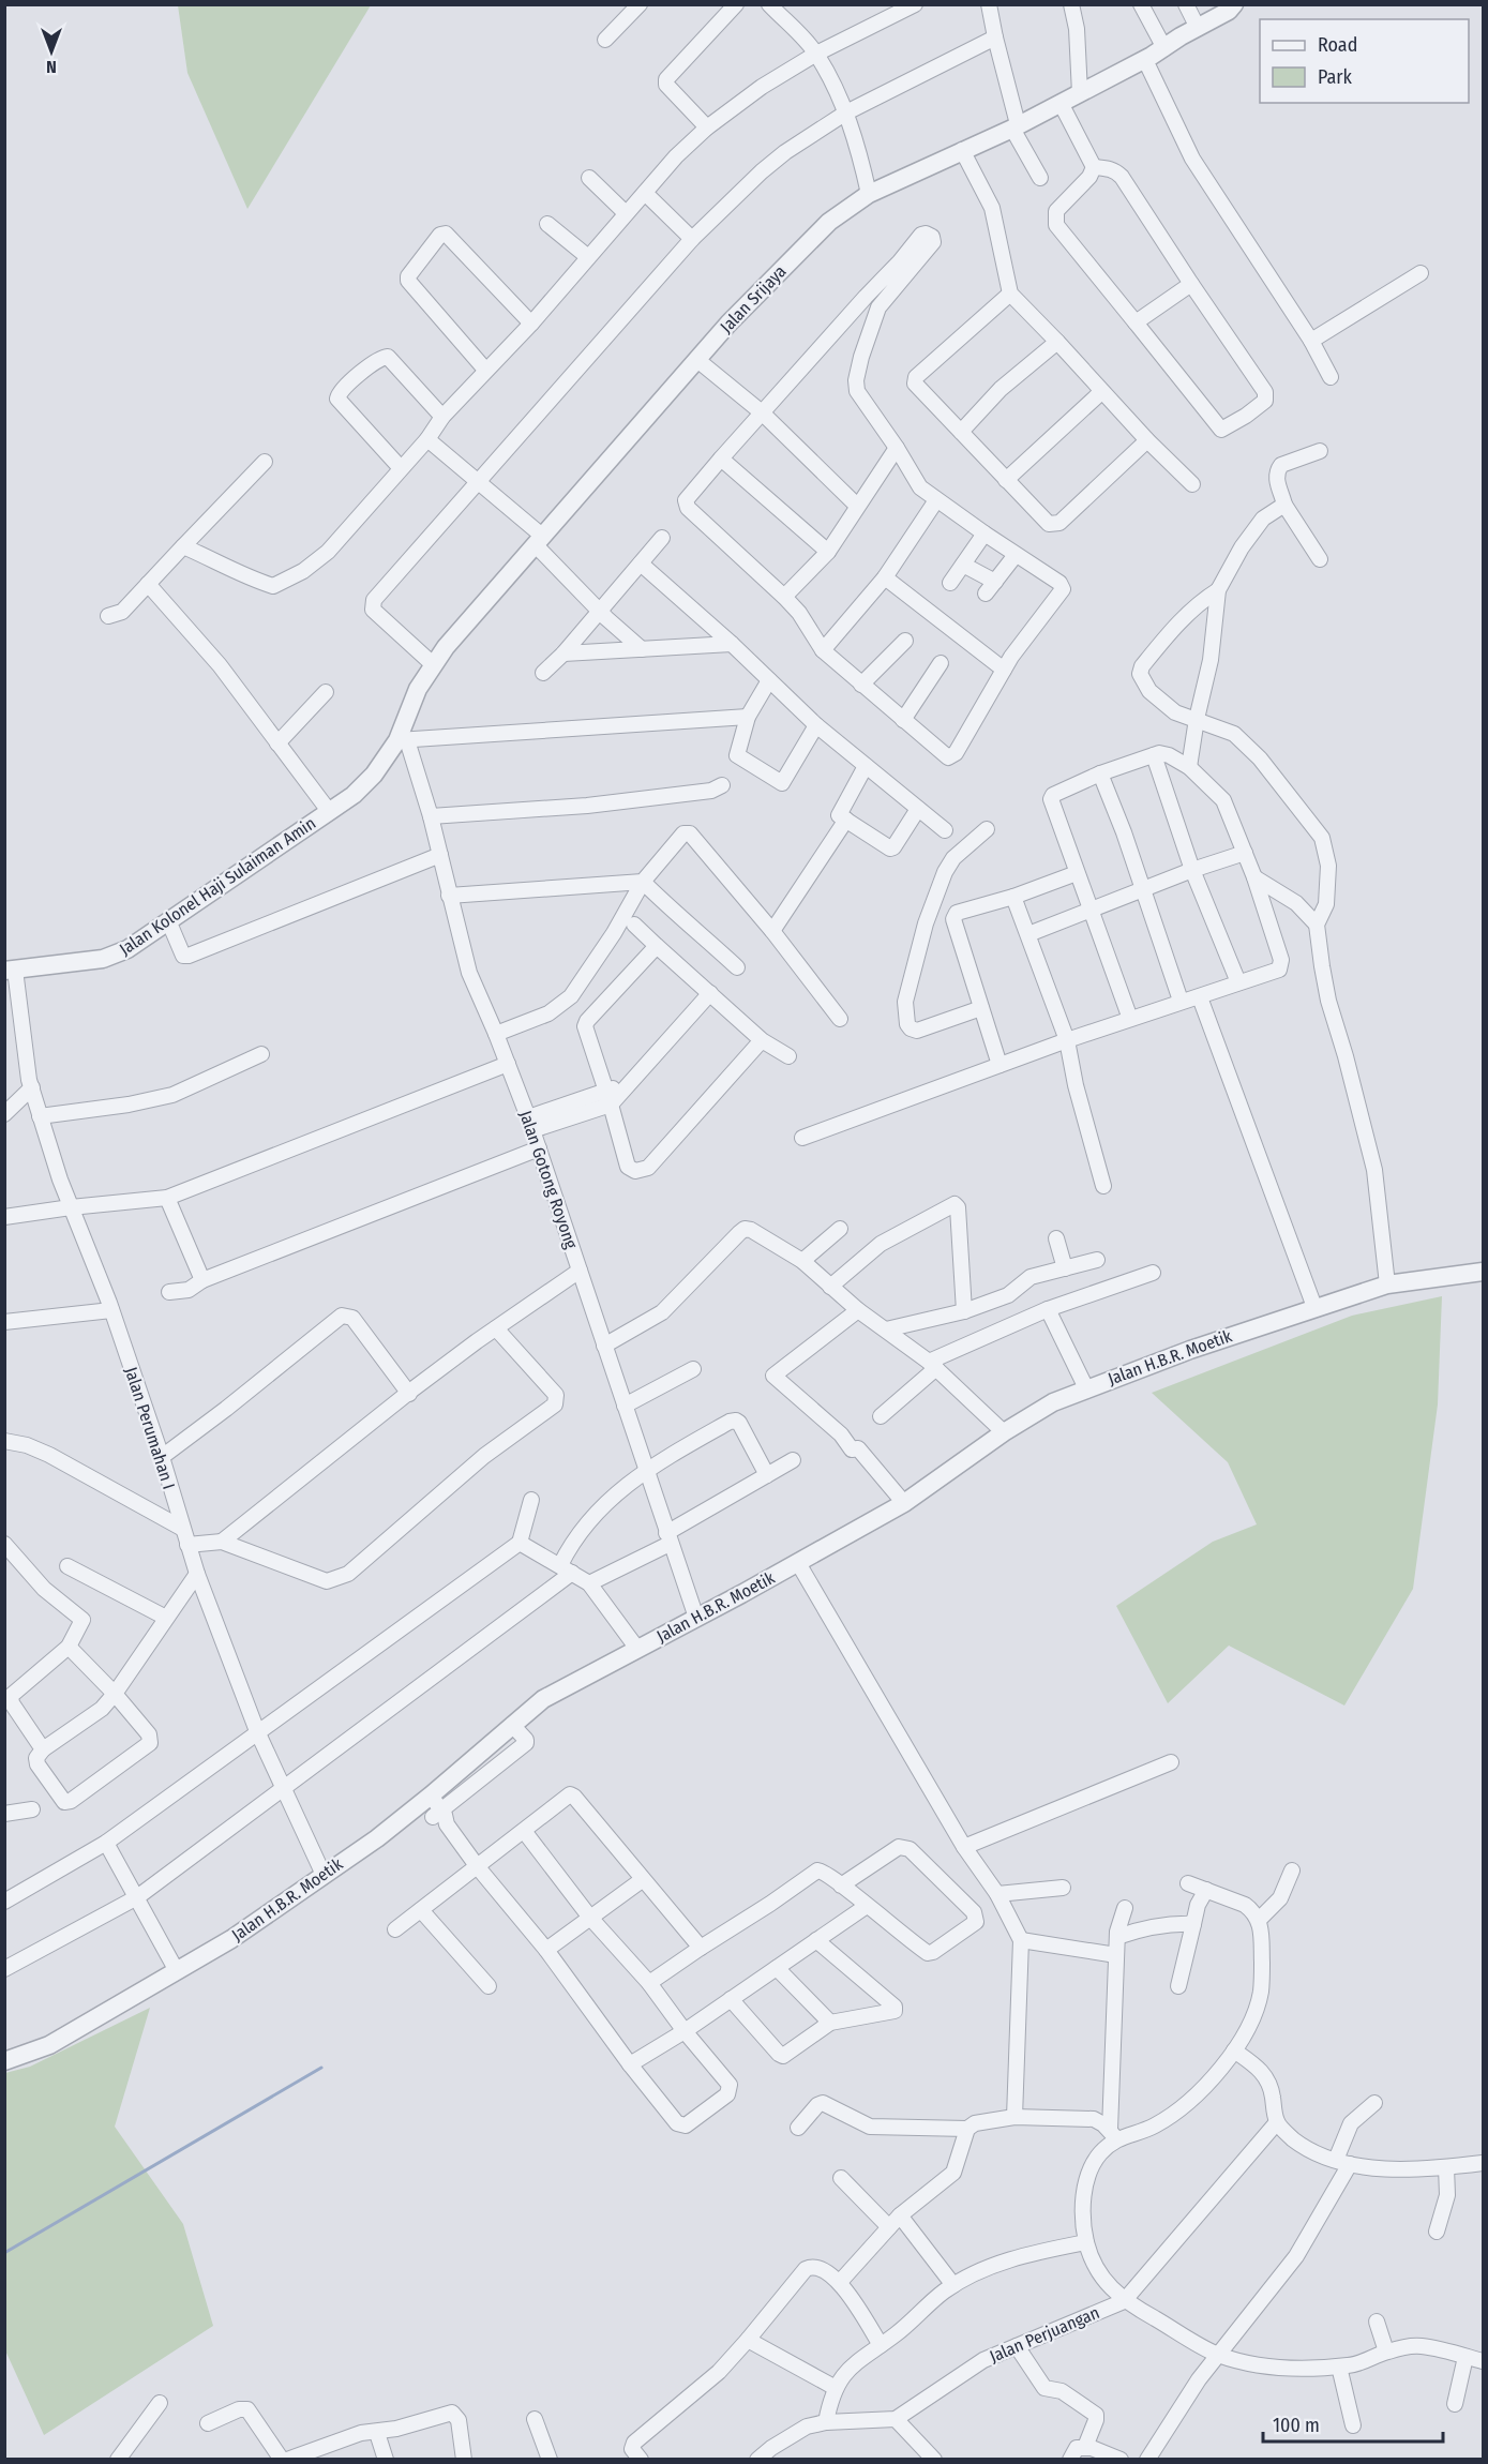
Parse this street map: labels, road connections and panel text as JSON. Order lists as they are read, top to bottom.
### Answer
{
  "streets": {
    "street": [
      "Jalan Srijaya",
      "Jalan Kolonel Haji Sulaiman Amin",
      "Jalan Gotong Royong",
      "Jalan H.B.R. Moetik",
      "Jalan Perumahan I",
      "Jalan Perjuangan"
    ]
  },
  "crossings": [
    ["Jalan Srijaya", "Jalan Kolonel Haji Sulaiman Amin"],
    ["Jalan Srijaya", "Jalan Gotong Royong"],
    ["Jalan Kolonel Haji Sulaiman Amin", "Jalan Gotong Royong"],
    ["Jalan Kolonel Haji Sulaiman Amin", "Jalan Perumahan I"],
    ["Jalan Gotong Royong", "Jalan H.B.R. Moetik"],
    ["Jalan H.B.R. Moetik", "Jalan Perumahan I"]
  ],
  "legend": ["Road", "Park"],
  "scale_bar": "100 m",
  "north": "bottom"
}
